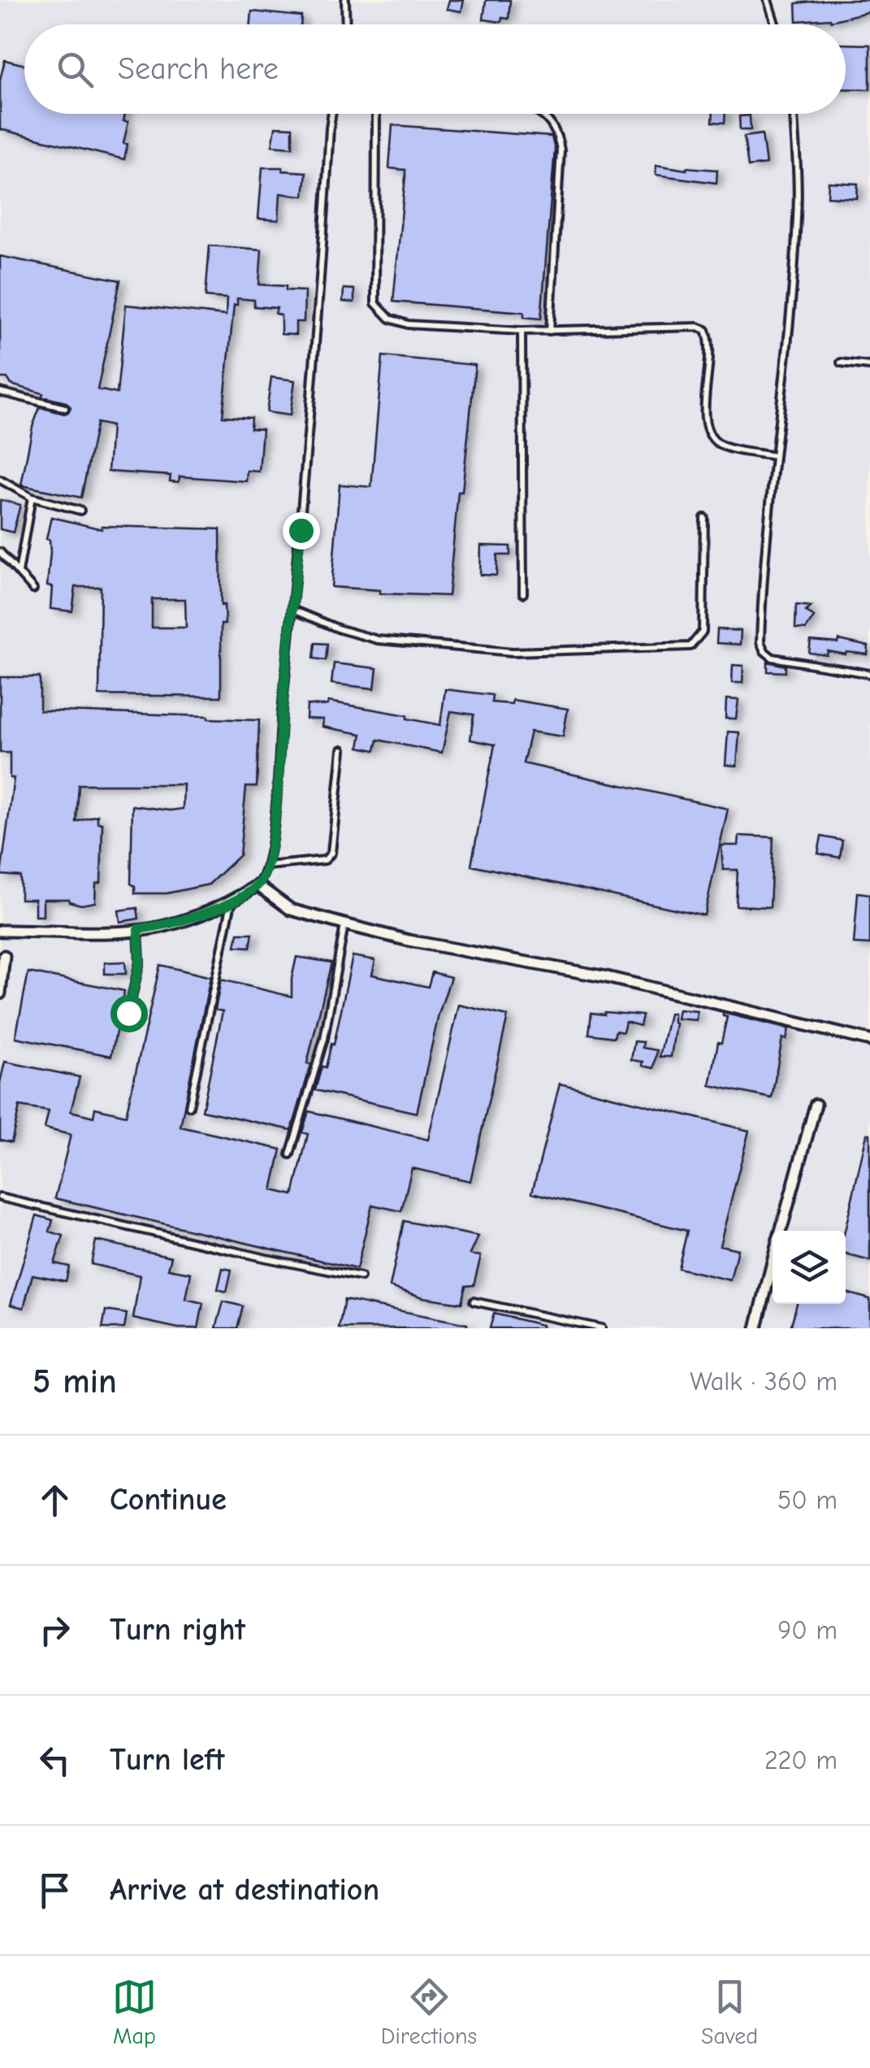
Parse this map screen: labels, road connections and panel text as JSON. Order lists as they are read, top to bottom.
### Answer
{
  "page": {
    "search": "Search here",
    "heading": ["5 min", "Walk · 360 m"],
    "list": [
      ["Continue", "50 m"],
      ["Turn right", "90 m"],
      ["Turn left", "220 m"],
      "Arrive at destination"
    ],
    "nav": ["Map", "Directions", "Saved"]
  }
}
